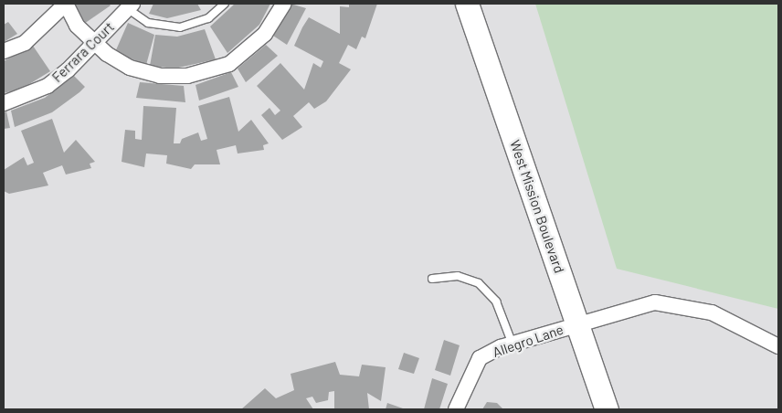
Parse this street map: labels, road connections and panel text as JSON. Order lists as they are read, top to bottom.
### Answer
{
  "streets": {
    "main road": ["West Mission Boulevard"],
    "street": ["Ferrara Court", "Allegro Lane"]
  },
  "crossings": [
    ["West Mission Boulevard", "Allegro Lane"]
  ]
}
